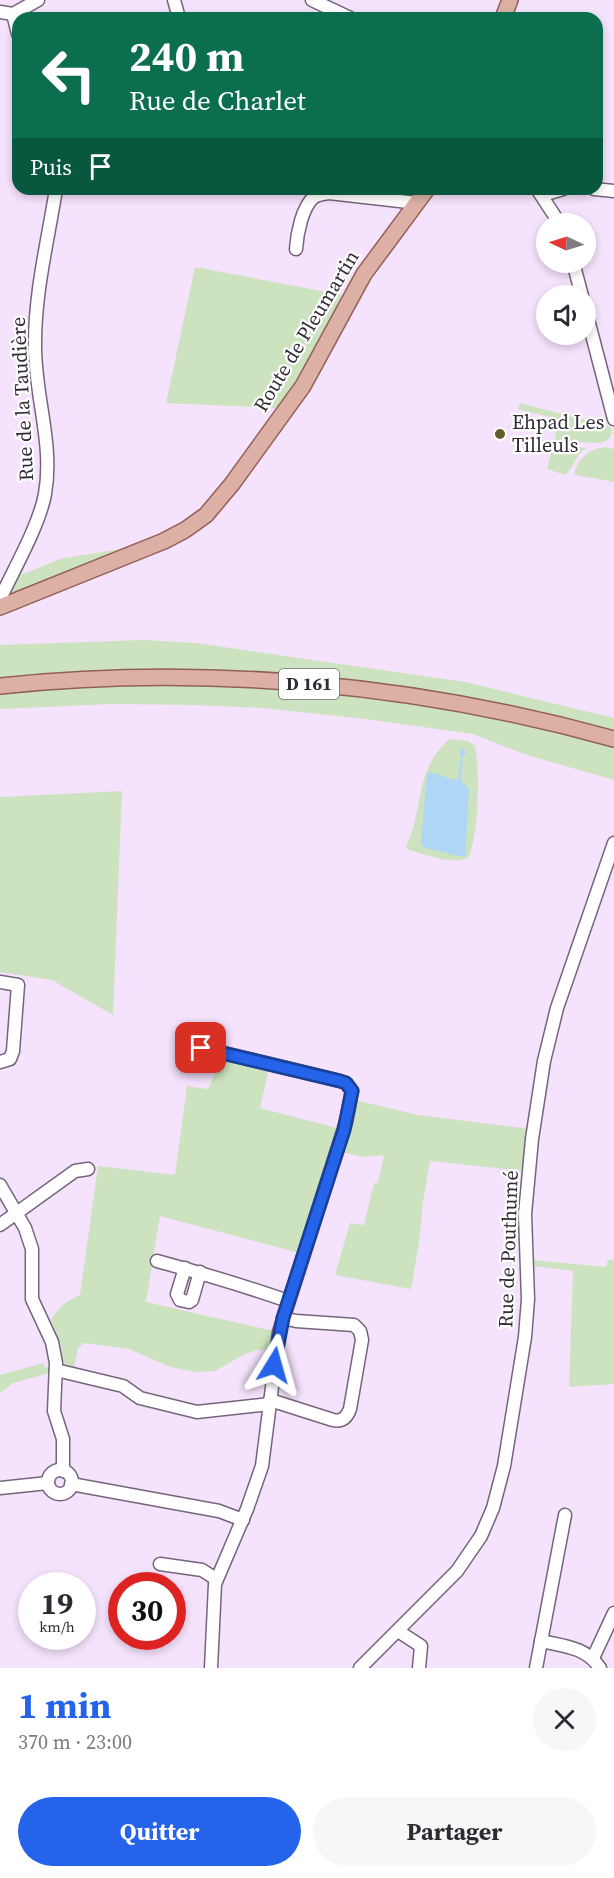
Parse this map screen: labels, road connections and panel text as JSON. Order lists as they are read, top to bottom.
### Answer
{
  "streets": {
    "main road": ["Route de Pleumartin", "D 161"],
    "street": ["Rue de la Taudière", "Rue de Pouthumé"]
  },
  "places": ["Ehpad Les Tilleuls"],
  "north": "left",
  "page": {
    "turn": ["240 m", "Rue de Charlet"],
    "then": "Puis",
    "speed": "19 km/h",
    "limit": "30",
    "heading": ["1 min", "370 m · 23:00"],
    "buttons": ["Quitter", "Partager"]
  }
}
